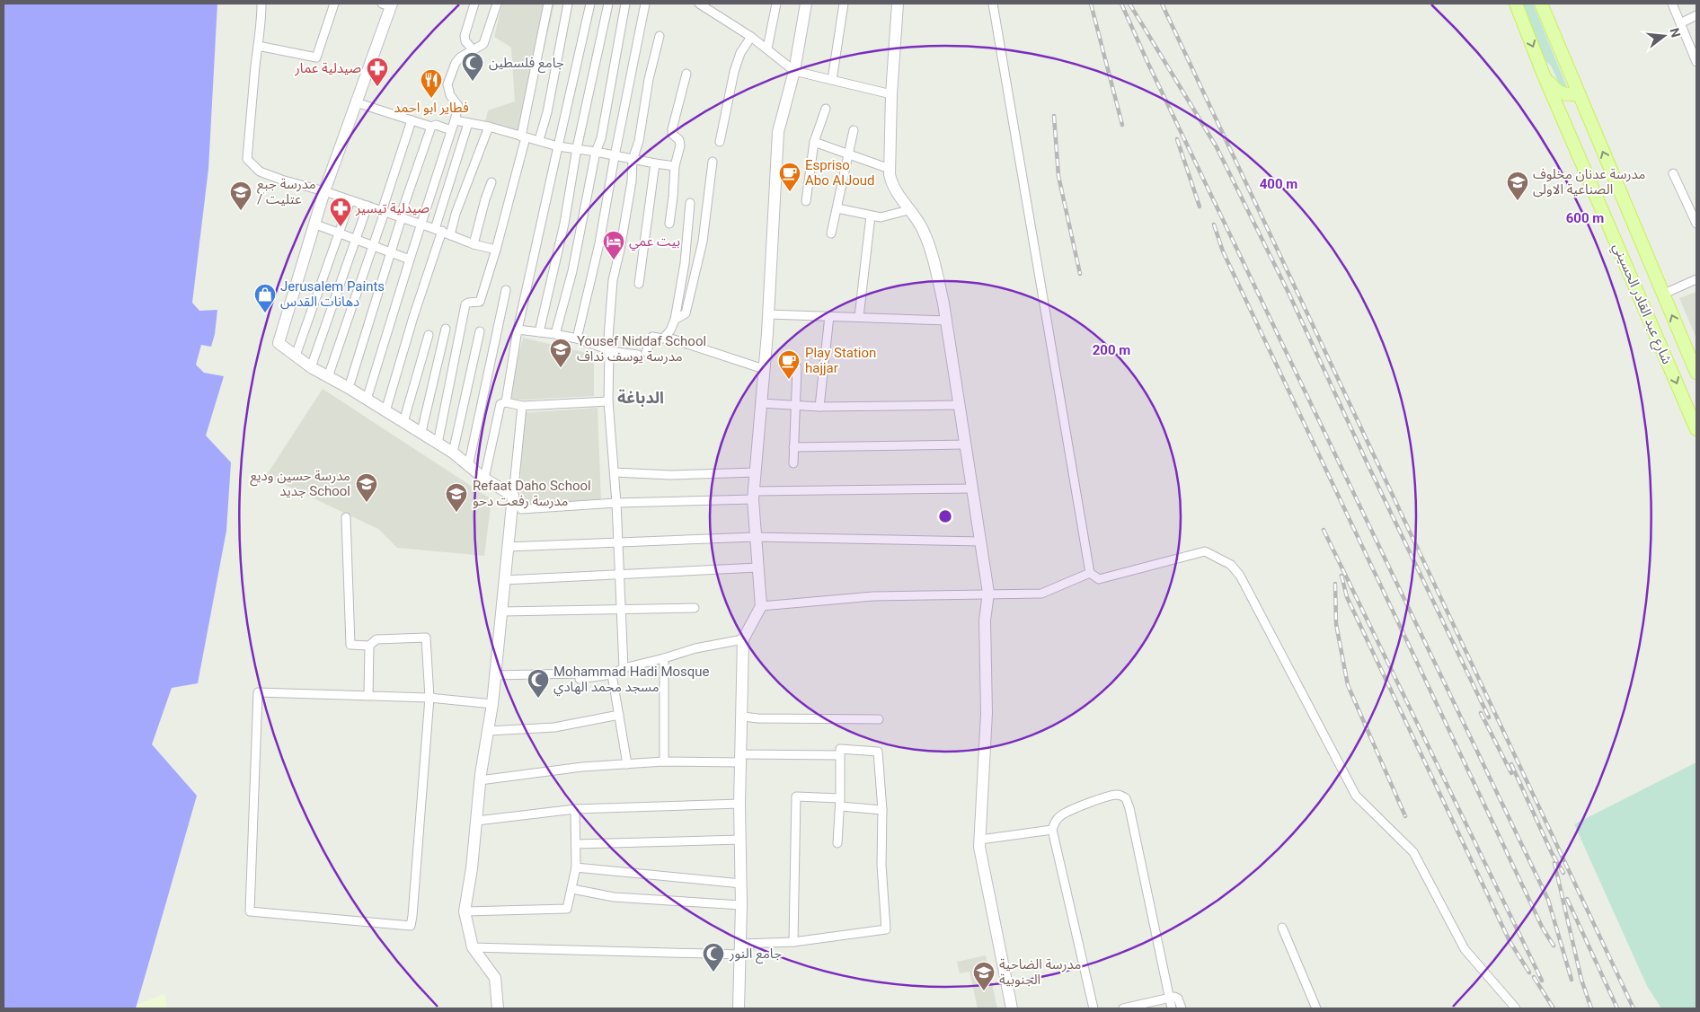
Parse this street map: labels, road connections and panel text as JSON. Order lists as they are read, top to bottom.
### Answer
{
  "streets": {
    "main road": ["شارع عبد القادر الحسيني"]
  },
  "districts": ["الدباغة"],
  "places": {
    "mosque": ["جامع فلسطين", "Mohammad Hadi Mosque مسجد محمد الهادي", "جامع النور"],
    "pharmacy": ["صيدلية عمار", "صيدلية تيسير"],
    "restaurant": ["فطاير ابو احمد"],
    "cafe": ["Espriso Abo AlJoud", "Play Station hajjar"],
    "school or university": [
      "مدرسة عدنان مخلوف الصناعية الاولى",
      "مدرسة جبع / عتليت",
      "Yousef Niddaf School مدرسة يوسف نداف",
      "مدرسة حسين وديع جديد School",
      "Refaat Daho School مدرسة رفعت دحو",
      "مدرسة الضاحية الجنوبية"
    ],
    "hotel": ["بيت عمي"],
    "shop": ["Jerusalem Paints دهانات القدس"]
  },
  "north": "right",
  "rings": ["400 m", "600 m", "200 m"]
}
